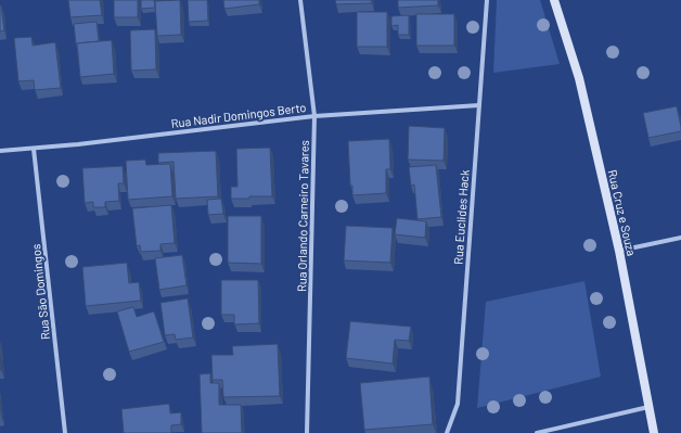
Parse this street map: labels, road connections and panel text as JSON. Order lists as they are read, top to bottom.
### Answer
{
  "streets": {
    "street": [
      "Rua Nadir Domingos Berto",
      "Rua Cruz e Souza",
      "Rua Orlando Carneiro Tavares",
      "Rua Euclides Hack",
      "Rua São Domingos"
    ]
  },
  "crossings": [
    ["Rua Nadir Domingos Berto", "Rua Orlando Carneiro Tavares"],
    ["Rua Nadir Domingos Berto", "Rua Euclides Hack"],
    ["Rua Nadir Domingos Berto", "Rua São Domingos"]
  ]
}
